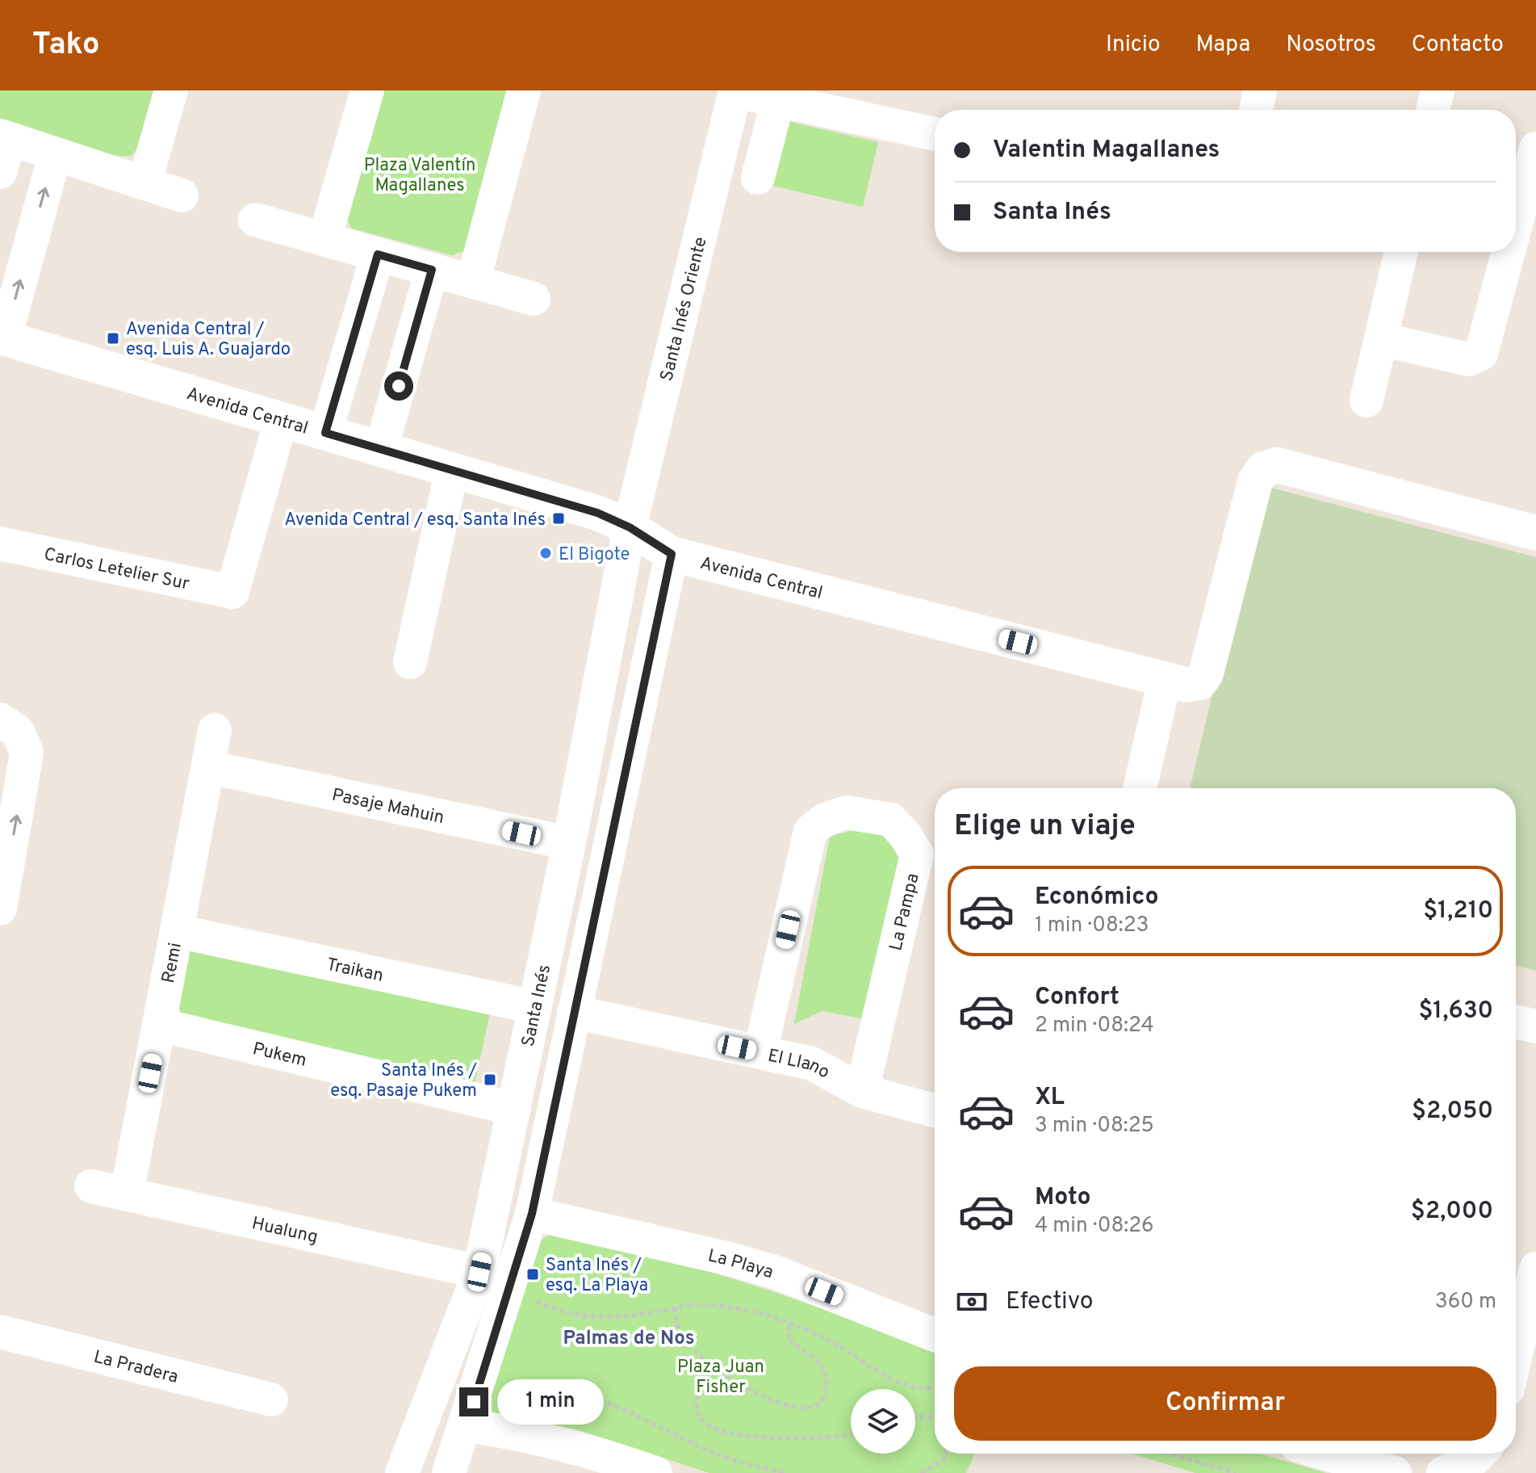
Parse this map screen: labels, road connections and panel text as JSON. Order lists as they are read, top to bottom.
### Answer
{
  "streets": {
    "street": [
      "Santa Inés Oriente",
      "Avenida Central",
      "Carlos Letelier Sur",
      "Pasaje Mahuin",
      "La Pampa",
      "Remi",
      "Traikan",
      "Santa Inés",
      "Pukem",
      "El Llano",
      "Hualung",
      "La Playa",
      "La Pradera"
    ]
  },
  "crossings": [
    ["Santa Inés Oriente", "Avenida Central"],
    ["Santa Inés Oriente", "Santa Inés"],
    ["Avenida Central", "Carlos Letelier Sur"],
    ["Avenida Central", "Santa Inés"],
    ["Pasaje Mahuin", "Remi"],
    ["Pasaje Mahuin", "Santa Inés"],
    ["La Pampa", "El Llano"],
    ["Remi", "Traikan"],
    ["Remi", "Pukem"],
    ["Remi", "Hualung"],
    ["Traikan", "Santa Inés"],
    ["Santa Inés", "Pukem"],
    ["Santa Inés", "Hualung"]
  ],
  "districts": ["Palmas de Nos"],
  "parks": ["Plaza Valentín Magallanes", "Plaza Juan Fisher"],
  "places": {
    "transit": [
      "Avenida Central / esq. Luis A. Guajardo",
      "Avenida Central / esq. Santa Inés",
      "Santa Inés / esq. Pasaje Pukem",
      "Santa Inés / esq. La Playa"
    ],
    "other": ["El Bigote"]
  },
  "page": {
    "header": "Tako",
    "nav": [
      "Inicio",
      "Mapa",
      "Nosotros",
      "Contacto"
    ],
    "banner": ["Valentin Magallanes", "Santa Inés"],
    "heading": "Elige un viaje",
    "list": [
      {
        "name": "Económico",
        "note": "1 min · 08:23",
        "value": "$1,210"
      },
      {
        "name": "Confort",
        "note": "2 min · 08:24",
        "value": "$1,630"
      },
      {
        "name": "XL",
        "note": "3 min · 08:25",
        "value": "$2,050"
      },
      {
        "name": "Moto",
        "note": "4 min · 08:26",
        "value": "$2,000"
      }
    ],
    "pay": ["Efectivo", "360 m"],
    "buttons": "Confirmar",
    "bubble": "1 min"
  }
}
